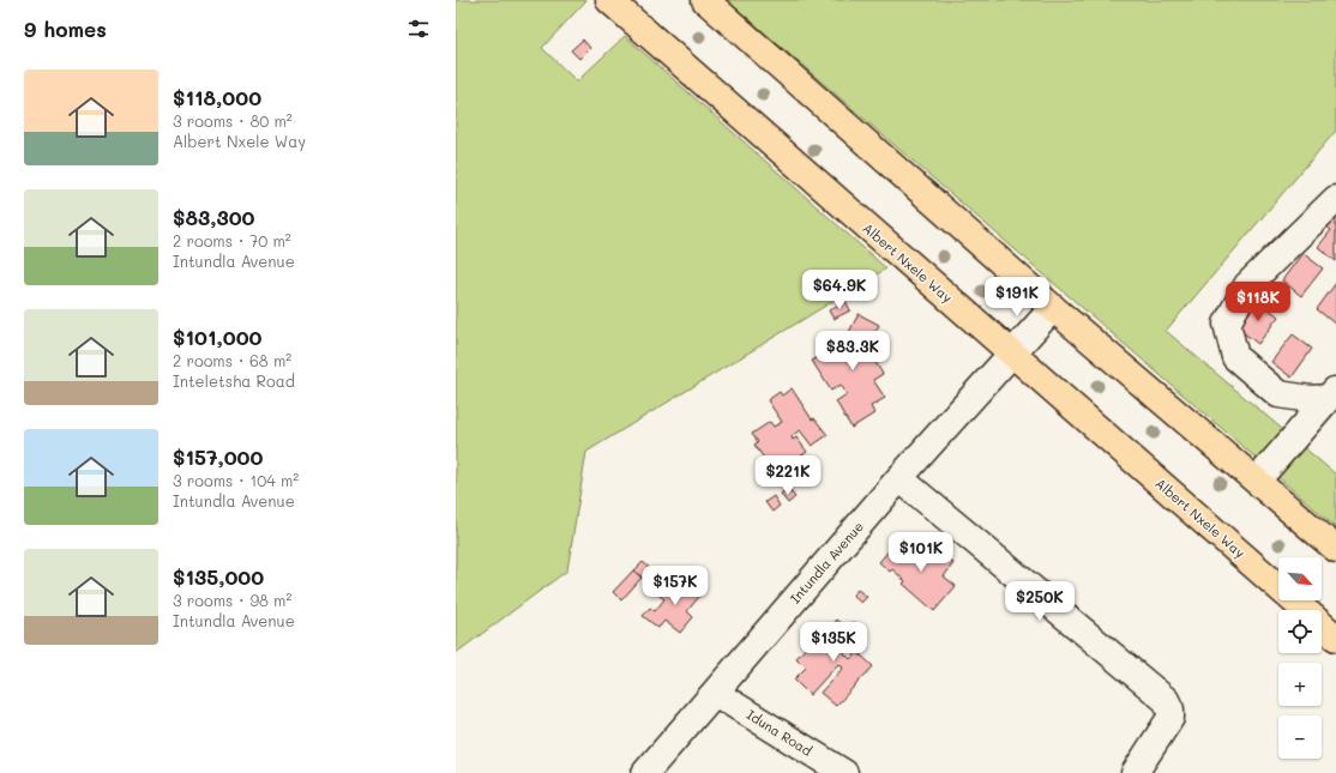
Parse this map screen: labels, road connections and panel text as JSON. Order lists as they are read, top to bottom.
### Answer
{
  "streets": {
    "main road": ["Albert Nxele Way"],
    "street": ["Intundla Avenue", "Iduna Road"]
  },
  "crossings": [
    ["Albert Nxele Way", "Intundla Avenue"],
    ["Intundla Avenue", "Iduna Road"]
  ],
  "north": "bottom right",
  "page": {
    "heading": "9 homes",
    "list": [
      {
        "name": "$118,000",
        "note": "3 rooms · 80 m² · Albert Nxele Way"
      },
      {
        "name": "$83,300",
        "note": "2 rooms · 70 m² · Intundla Avenue"
      },
      {
        "name": "$101,000",
        "note": "2 rooms · 68 m² · Inteletsha Road"
      },
      {
        "name": "$157,000",
        "note": "3 rooms · 104 m² · Intundla Avenue"
      },
      {
        "name": "$135,000",
        "note": "3 rooms · 98 m² · Intundla Avenue"
      }
    ],
    "price": [
      "$64.9K",
      "$191K",
      "$118K",
      "$83.3K",
      "$221K",
      "$101K",
      "$157K",
      "$250K",
      "$135K"
    ],
    "map_buttons": ["+", "−"]
  }
}
